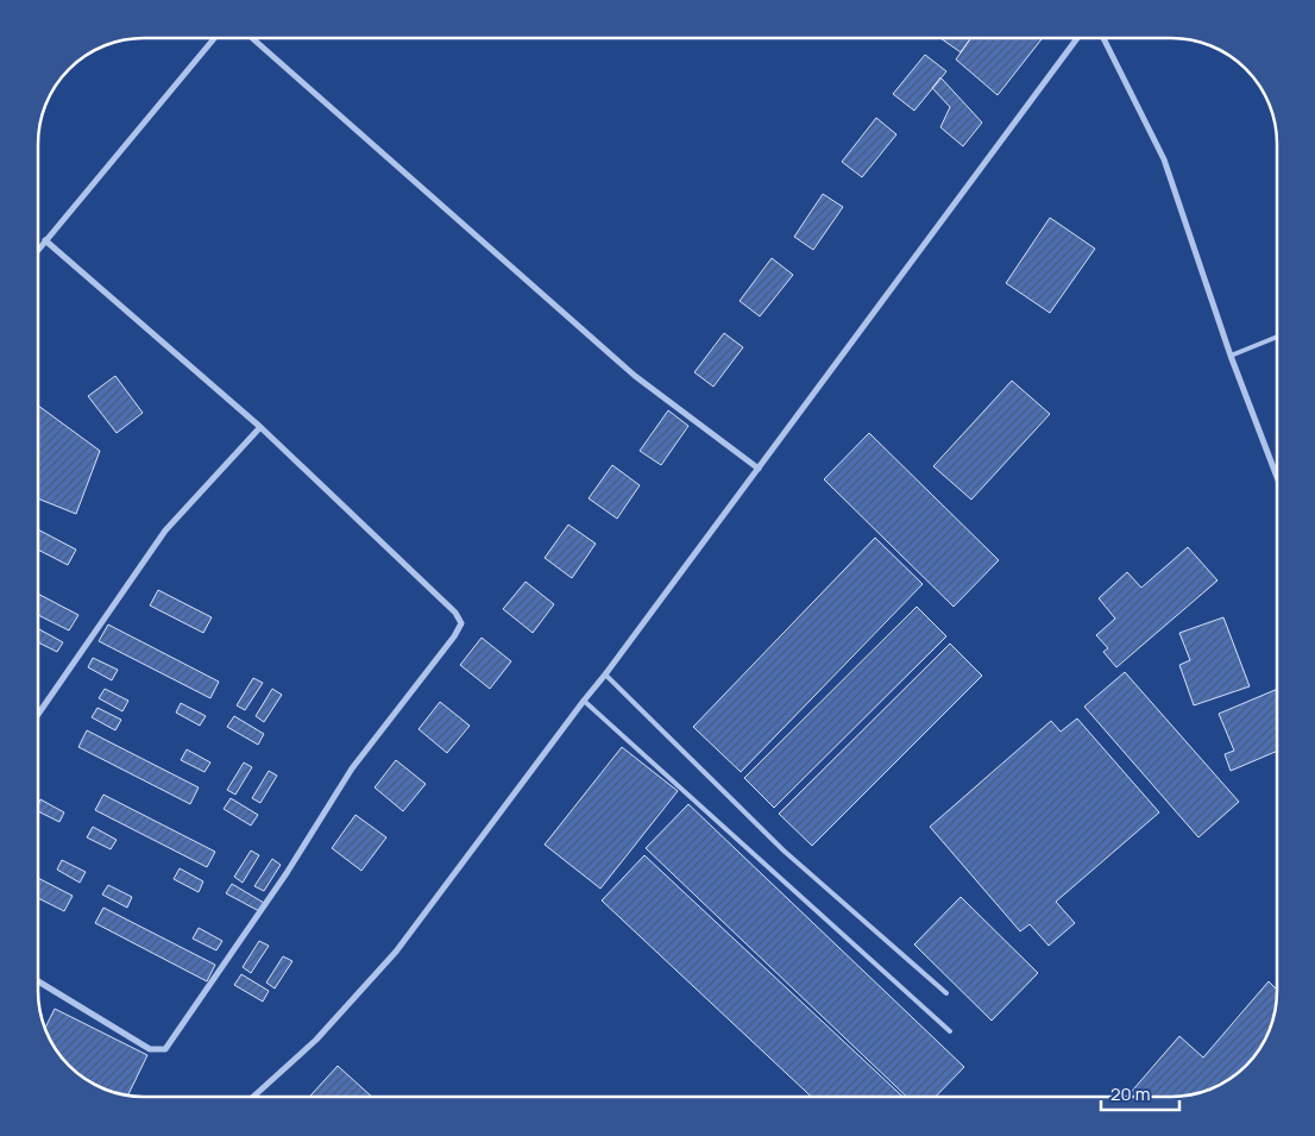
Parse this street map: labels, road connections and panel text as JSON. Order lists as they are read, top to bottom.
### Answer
{
  "scale_bar": "20 m"
}
